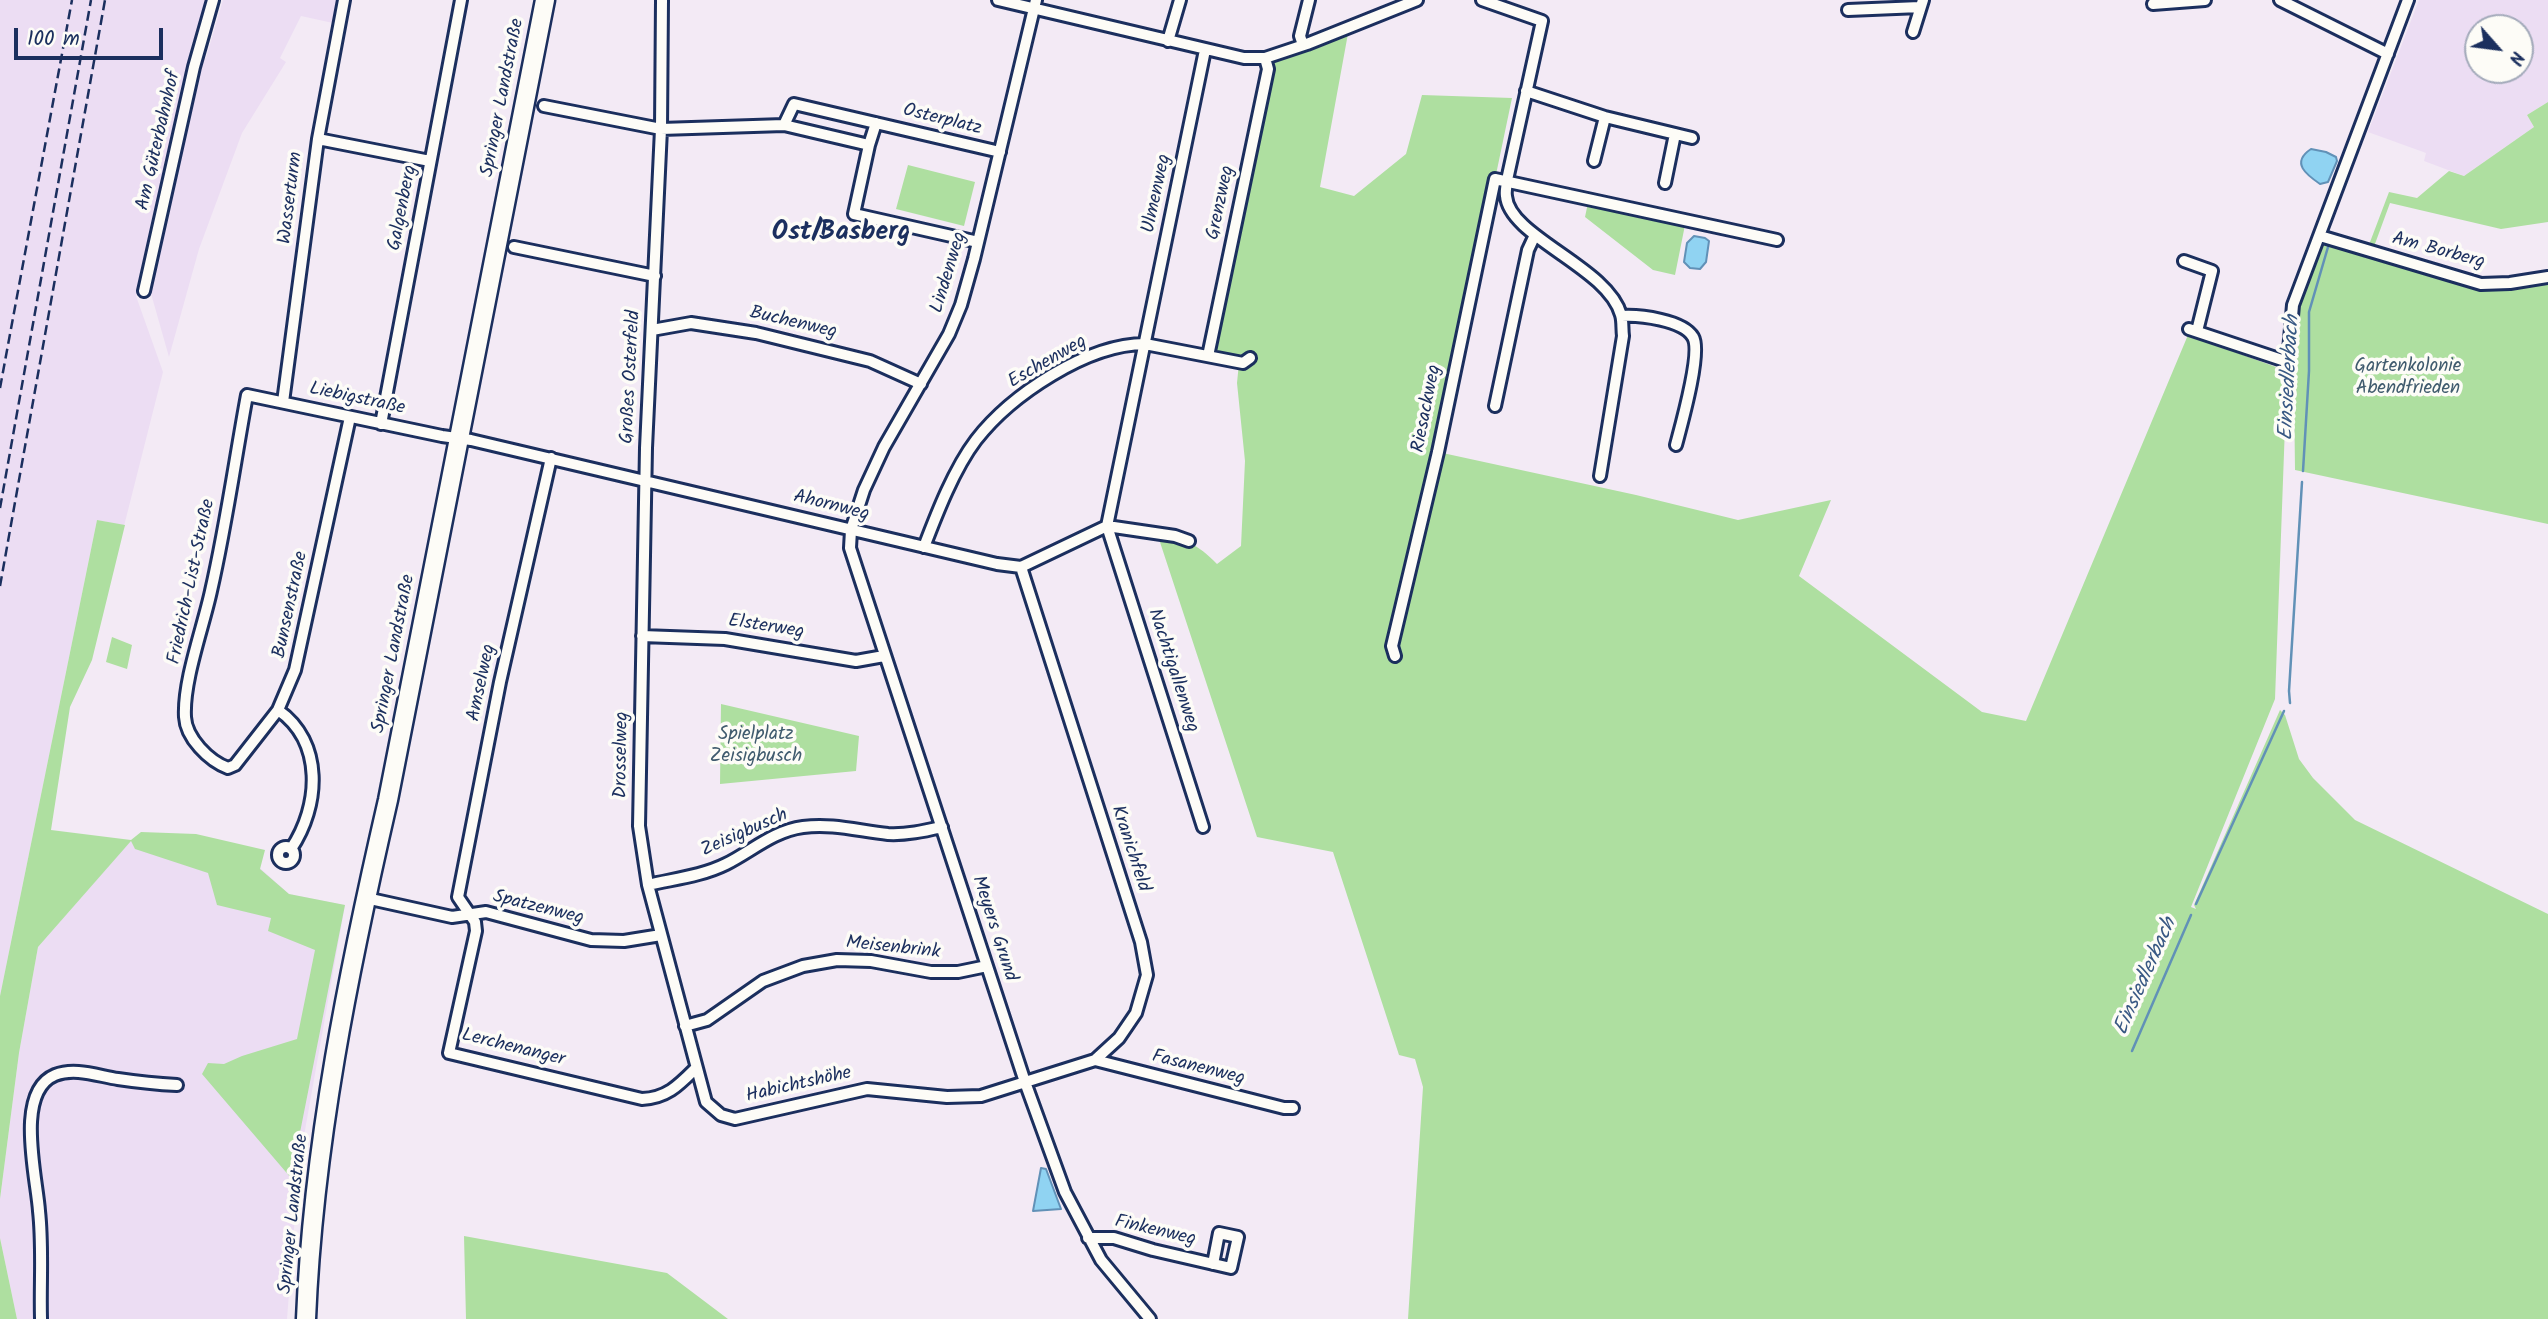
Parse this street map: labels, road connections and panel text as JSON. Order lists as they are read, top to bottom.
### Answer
{
  "streets": {
    "main road": ["Springer Landstraße"],
    "street": [
      "Osterplatz",
      "Am Güterbahnhof",
      "Ulmenweg",
      "Wasserturm",
      "Grenzweg",
      "Galgenberg",
      "Am Borberg",
      "Lindenweg",
      "Buchenweg",
      "Eschenweg",
      "Großes Osterfeld",
      "Liebigstraße",
      "Riesackweg",
      "Ahornweg",
      "Friedrich-List-Straße",
      "Bunsenstraße",
      "Elsterweg",
      "Nachtigallenweg",
      "Amselweg",
      "Drosselweg",
      "Zeisigbusch",
      "Kranichfeld",
      "Spatzenweg",
      "Meyers Grund",
      "Meisenbrink",
      "Lerchenanger",
      "Fasanenweg",
      "Habichtshöhe",
      "Finkenweg"
    ]
  },
  "crossings": [
    ["Springer Landstraße", "Liebigstraße"],
    ["Springer Landstraße", "Ahornweg"],
    ["Springer Landstraße", "Spatzenweg"],
    ["Osterplatz", "Lindenweg"],
    ["Ulmenweg", "Eschenweg"],
    ["Ulmenweg", "Nachtigallenweg"],
    ["Wasserturm", "Liebigstraße"],
    ["Galgenberg", "Liebigstraße"],
    ["Lindenweg", "Buchenweg"],
    ["Lindenweg", "Ahornweg"],
    ["Lindenweg", "Meyers Grund"],
    ["Buchenweg", "Großes Osterfeld"],
    ["Eschenweg", "Ahornweg"],
    ["Großes Osterfeld", "Ahornweg"],
    ["Großes Osterfeld", "Drosselweg"],
    ["Liebigstraße", "Ahornweg"],
    ["Liebigstraße", "Friedrich-List-Straße"],
    ["Liebigstraße", "Bunsenstraße"],
    ["Ahornweg", "Amselweg"],
    ["Ahornweg", "Drosselweg"],
    ["Ahornweg", "Kranichfeld"],
    ["Ahornweg", "Meyers Grund"],
    ["Friedrich-List-Straße", "Bunsenstraße"],
    ["Elsterweg", "Drosselweg"],
    ["Elsterweg", "Meyers Grund"],
    ["Amselweg", "Spatzenweg"],
    ["Amselweg", "Lerchenanger"],
    ["Drosselweg", "Zeisigbusch"],
    ["Drosselweg", "Spatzenweg"],
    ["Drosselweg", "Meisenbrink"],
    ["Drosselweg", "Habichtshöhe"],
    ["Zeisigbusch", "Meyers Grund"],
    ["Kranichfeld", "Meyers Grund"],
    ["Kranichfeld", "Fasanenweg"],
    ["Kranichfeld", "Habichtshöhe"],
    ["Spatzenweg", "Lerchenanger"],
    ["Meyers Grund", "Meisenbrink"],
    ["Meyers Grund", "Habichtshöhe"],
    ["Meyers Grund", "Finkenweg"],
    ["Meisenbrink", "Habichtshöhe"],
    ["Lerchenanger", "Habichtshöhe"]
  ],
  "districts": ["Ost/Basberg"],
  "water": ["Einsiedlerbach"],
  "parks": ["Gartenkolonie Abendfrieden", "Spielplatz Zeisigbusch"],
  "scale_bar": "100 m",
  "north": "bottom right"
}
